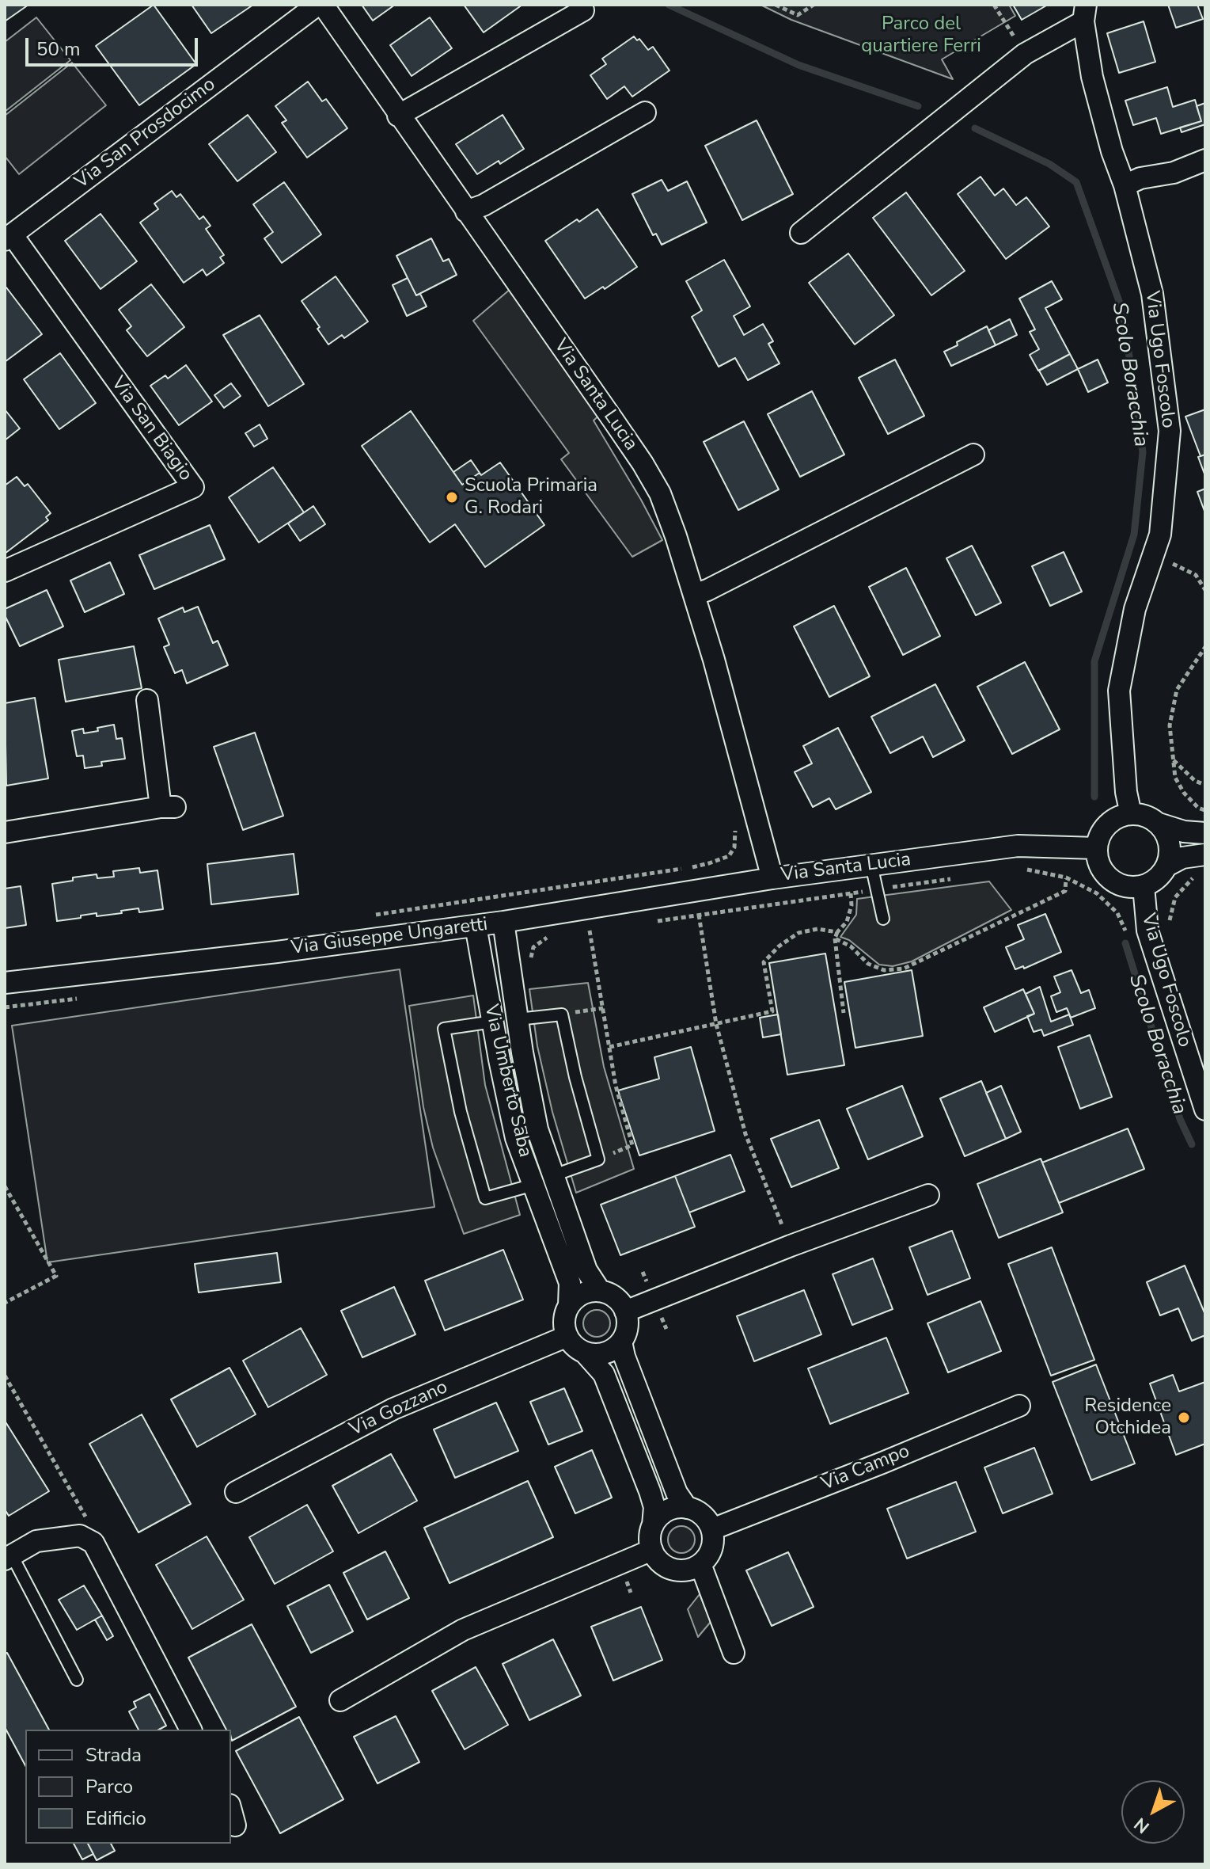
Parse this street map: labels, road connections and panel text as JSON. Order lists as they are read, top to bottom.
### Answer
{
  "streets": {
    "street": [
      "Via San Prosdocimo",
      "Via Ugo Foscolo",
      "Via Santa Lucia",
      "Via San Biagio",
      "Via Giuseppe Ungaretti",
      "Via Umberto Saba",
      "Via Gozzano",
      "Via Campo"
    ]
  },
  "crossings": [
    ["Via San Prosdocimo", "Via San Biagio"],
    ["Via Ugo Foscolo", "Via Santa Lucia"],
    ["Via Santa Lucia", "Via Giuseppe Ungaretti"],
    ["Via Giuseppe Ungaretti", "Via Umberto Saba"],
    ["Via Umberto Saba", "Via Gozzano"]
  ],
  "water": ["Scolo Boracchia"],
  "parks": ["Parco del quartiere Ferri"],
  "places": ["Scuola Primaria G. Rodari", "Residence Otchidea"],
  "legend": ["Strada", "Parco", "Edificio"],
  "scale_bar": "50 m",
  "north": "bottom left"
}
